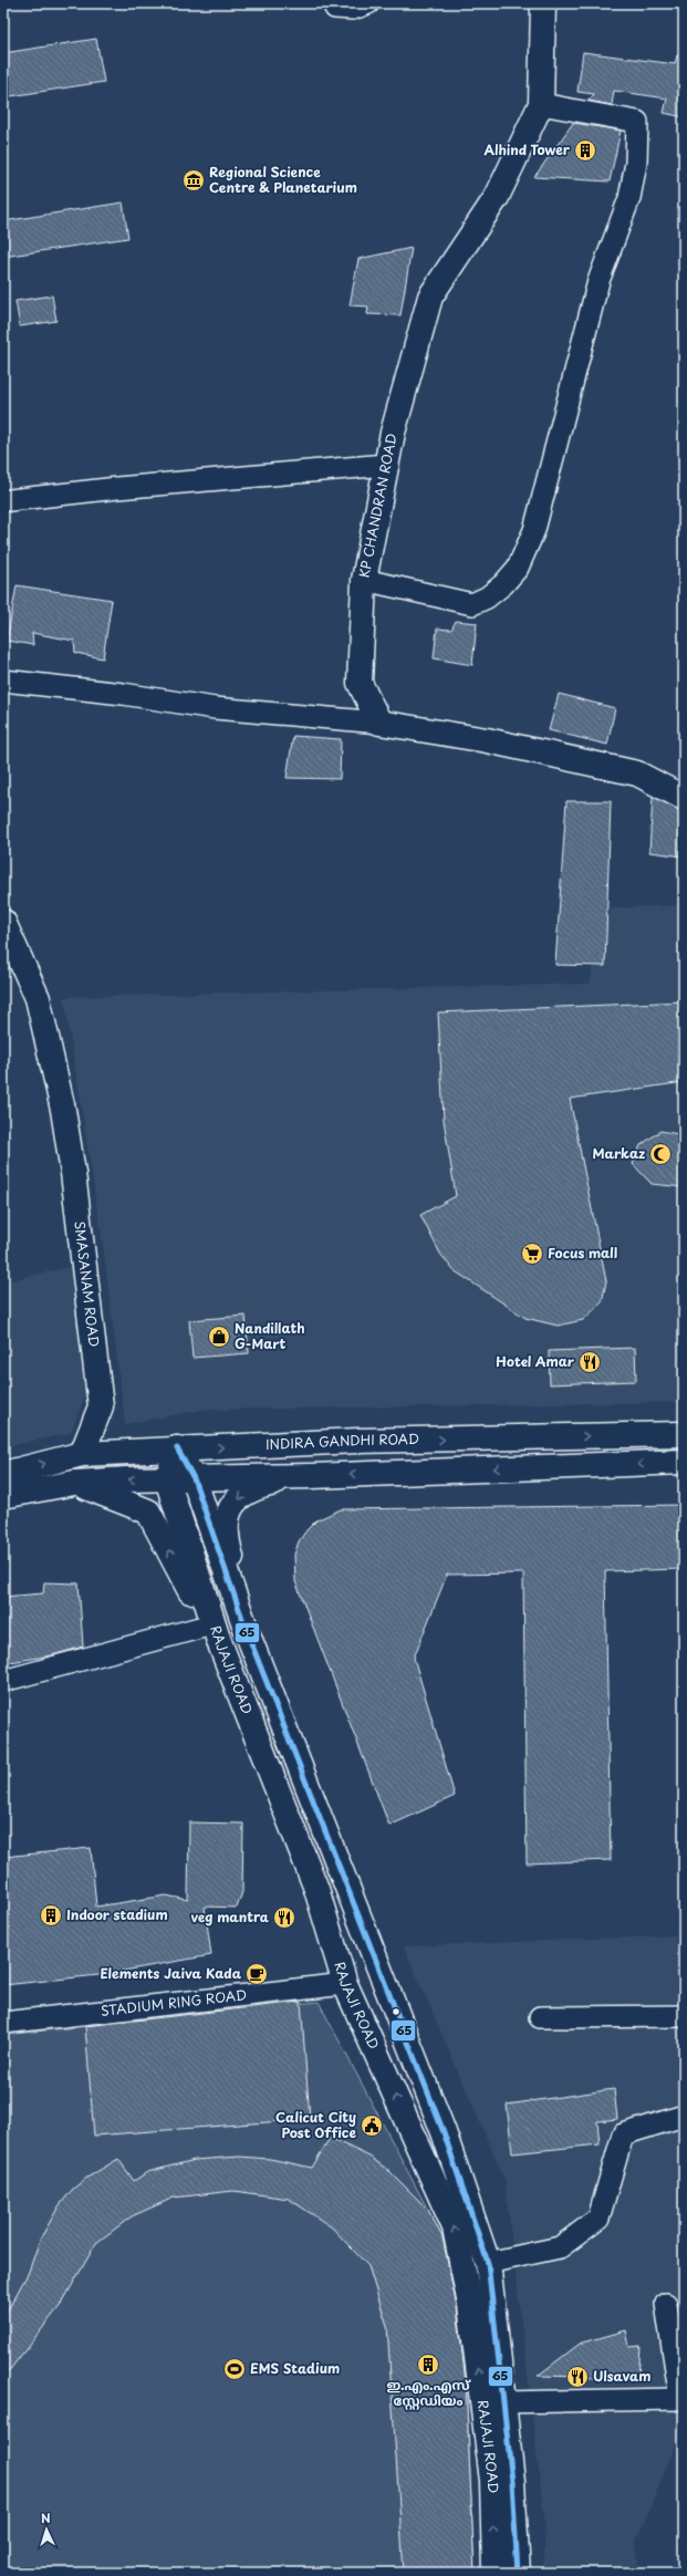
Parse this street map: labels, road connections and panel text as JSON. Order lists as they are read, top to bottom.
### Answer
{
  "streets": {
    "main road": [
      "KP CHANDRAN ROAD",
      "SMASANAM ROAD",
      "INDIRA GANDHI ROAD",
      "RAJAJI ROAD"
    ],
    "street": ["STADIUM RING ROAD"]
  },
  "crossings": [
    ["SMASANAM ROAD", "INDIRA GANDHI ROAD"],
    ["RAJAJI ROAD", "STADIUM RING ROAD"]
  ],
  "places": {
    "building": ["Alhind Tower", "Indoor stadium", "ഇ.എം.എസ് സ്റ്റേഡിയം"],
    "museum": ["Regional Science Centre & Planetarium"],
    "mosque": ["Markaz"],
    "supermarket": ["Focus mall"],
    "shop": ["Nandillath G-Mart"],
    "restaurant": ["Hotel Amar", "veg mantra", "Ulsavam"],
    "cafe": ["Elements Jaiva Kada"],
    "public building": ["Calicut City Post Office"],
    "sports": ["EMS Stadium"]
  },
  "lines": ["transit line 65"],
  "north": "top"
}
